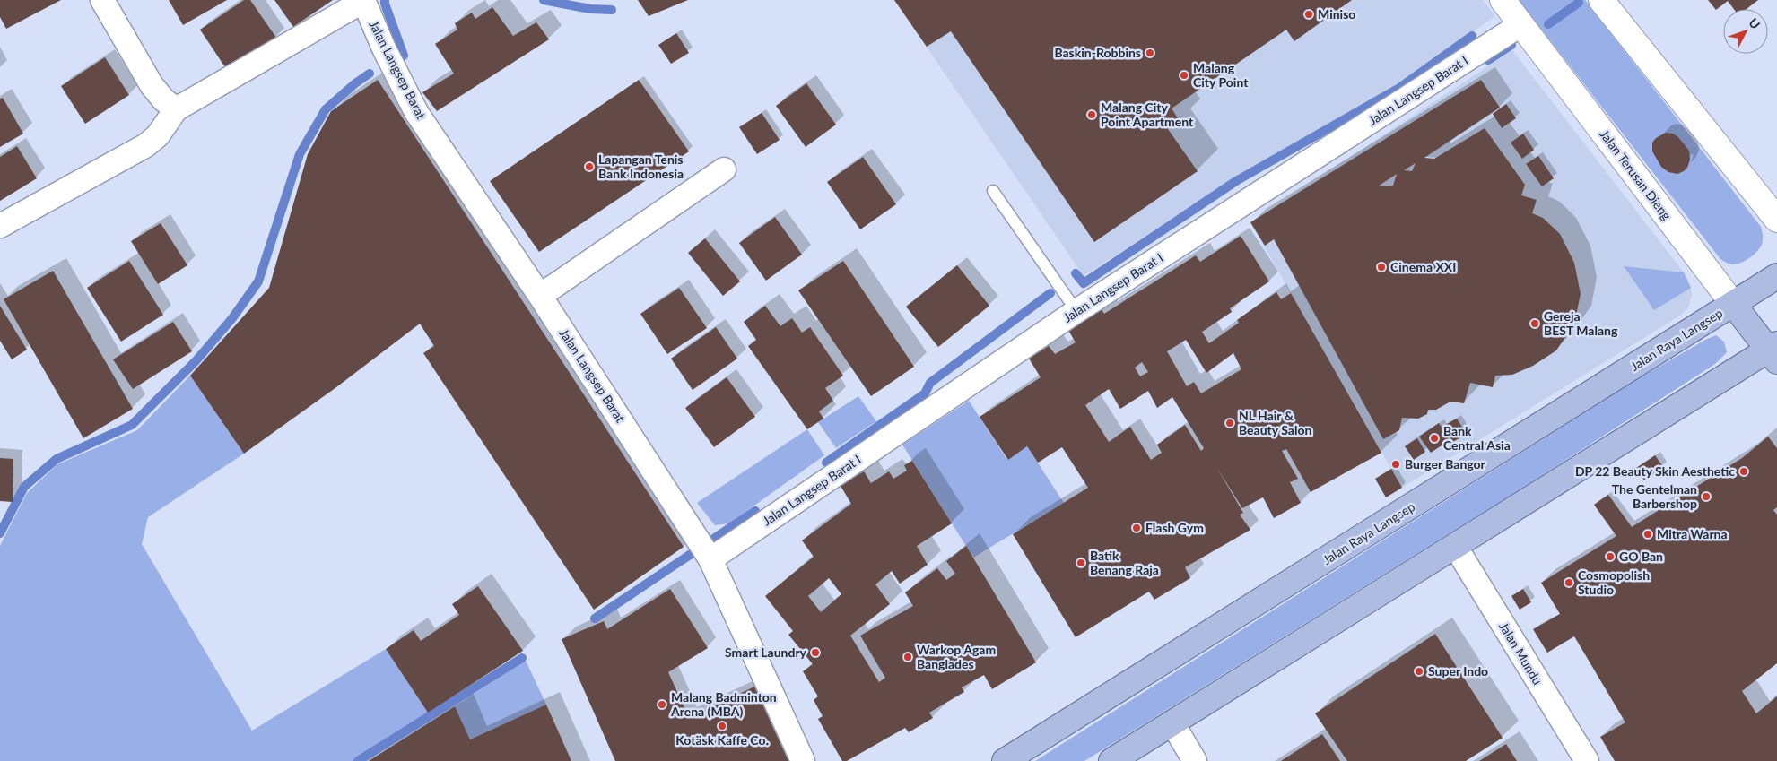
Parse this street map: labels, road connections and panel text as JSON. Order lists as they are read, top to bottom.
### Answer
{
  "streets": {
    "main road": ["Jalan Terusan Dieng", "Jalan Raya Langsep"],
    "street": ["Jalan Langsep Barat", "Jalan Langsep Barat I", "Jalan Mundu"]
  },
  "crossings": [
    ["Jalan Langsep Barat", "Jalan Langsep Barat I"],
    ["Jalan Langsep Barat I", "Jalan Terusan Dieng"],
    ["Jalan Terusan Dieng", "Jalan Raya Langsep"]
  ],
  "places": [
    "Miniso",
    "Baskin-Robbins",
    "Malang City Point",
    "Malang City Point Apartment",
    "Lapangan Tenis Bank Indonesia",
    "Cinema XXI",
    "Gereja BEST Malang",
    "NL Hair & Beauty Salon",
    "Bank Central Asia",
    "Burger Bangor",
    "DP 22 Beauty Skin Aesthetic",
    "The Gentelman Barbershop",
    "Flash Gym",
    "Mitra Warna",
    "GO Ban",
    "Batik Benang Raja",
    "Cosmopolish Studio",
    "Smart Laundry",
    "Warkop Agam Banglades",
    "Super Indo",
    "Malang Badminton Arena (MBA)",
    "Kotäsk Kaffe Co."
  ],
  "north": "top right"
}
